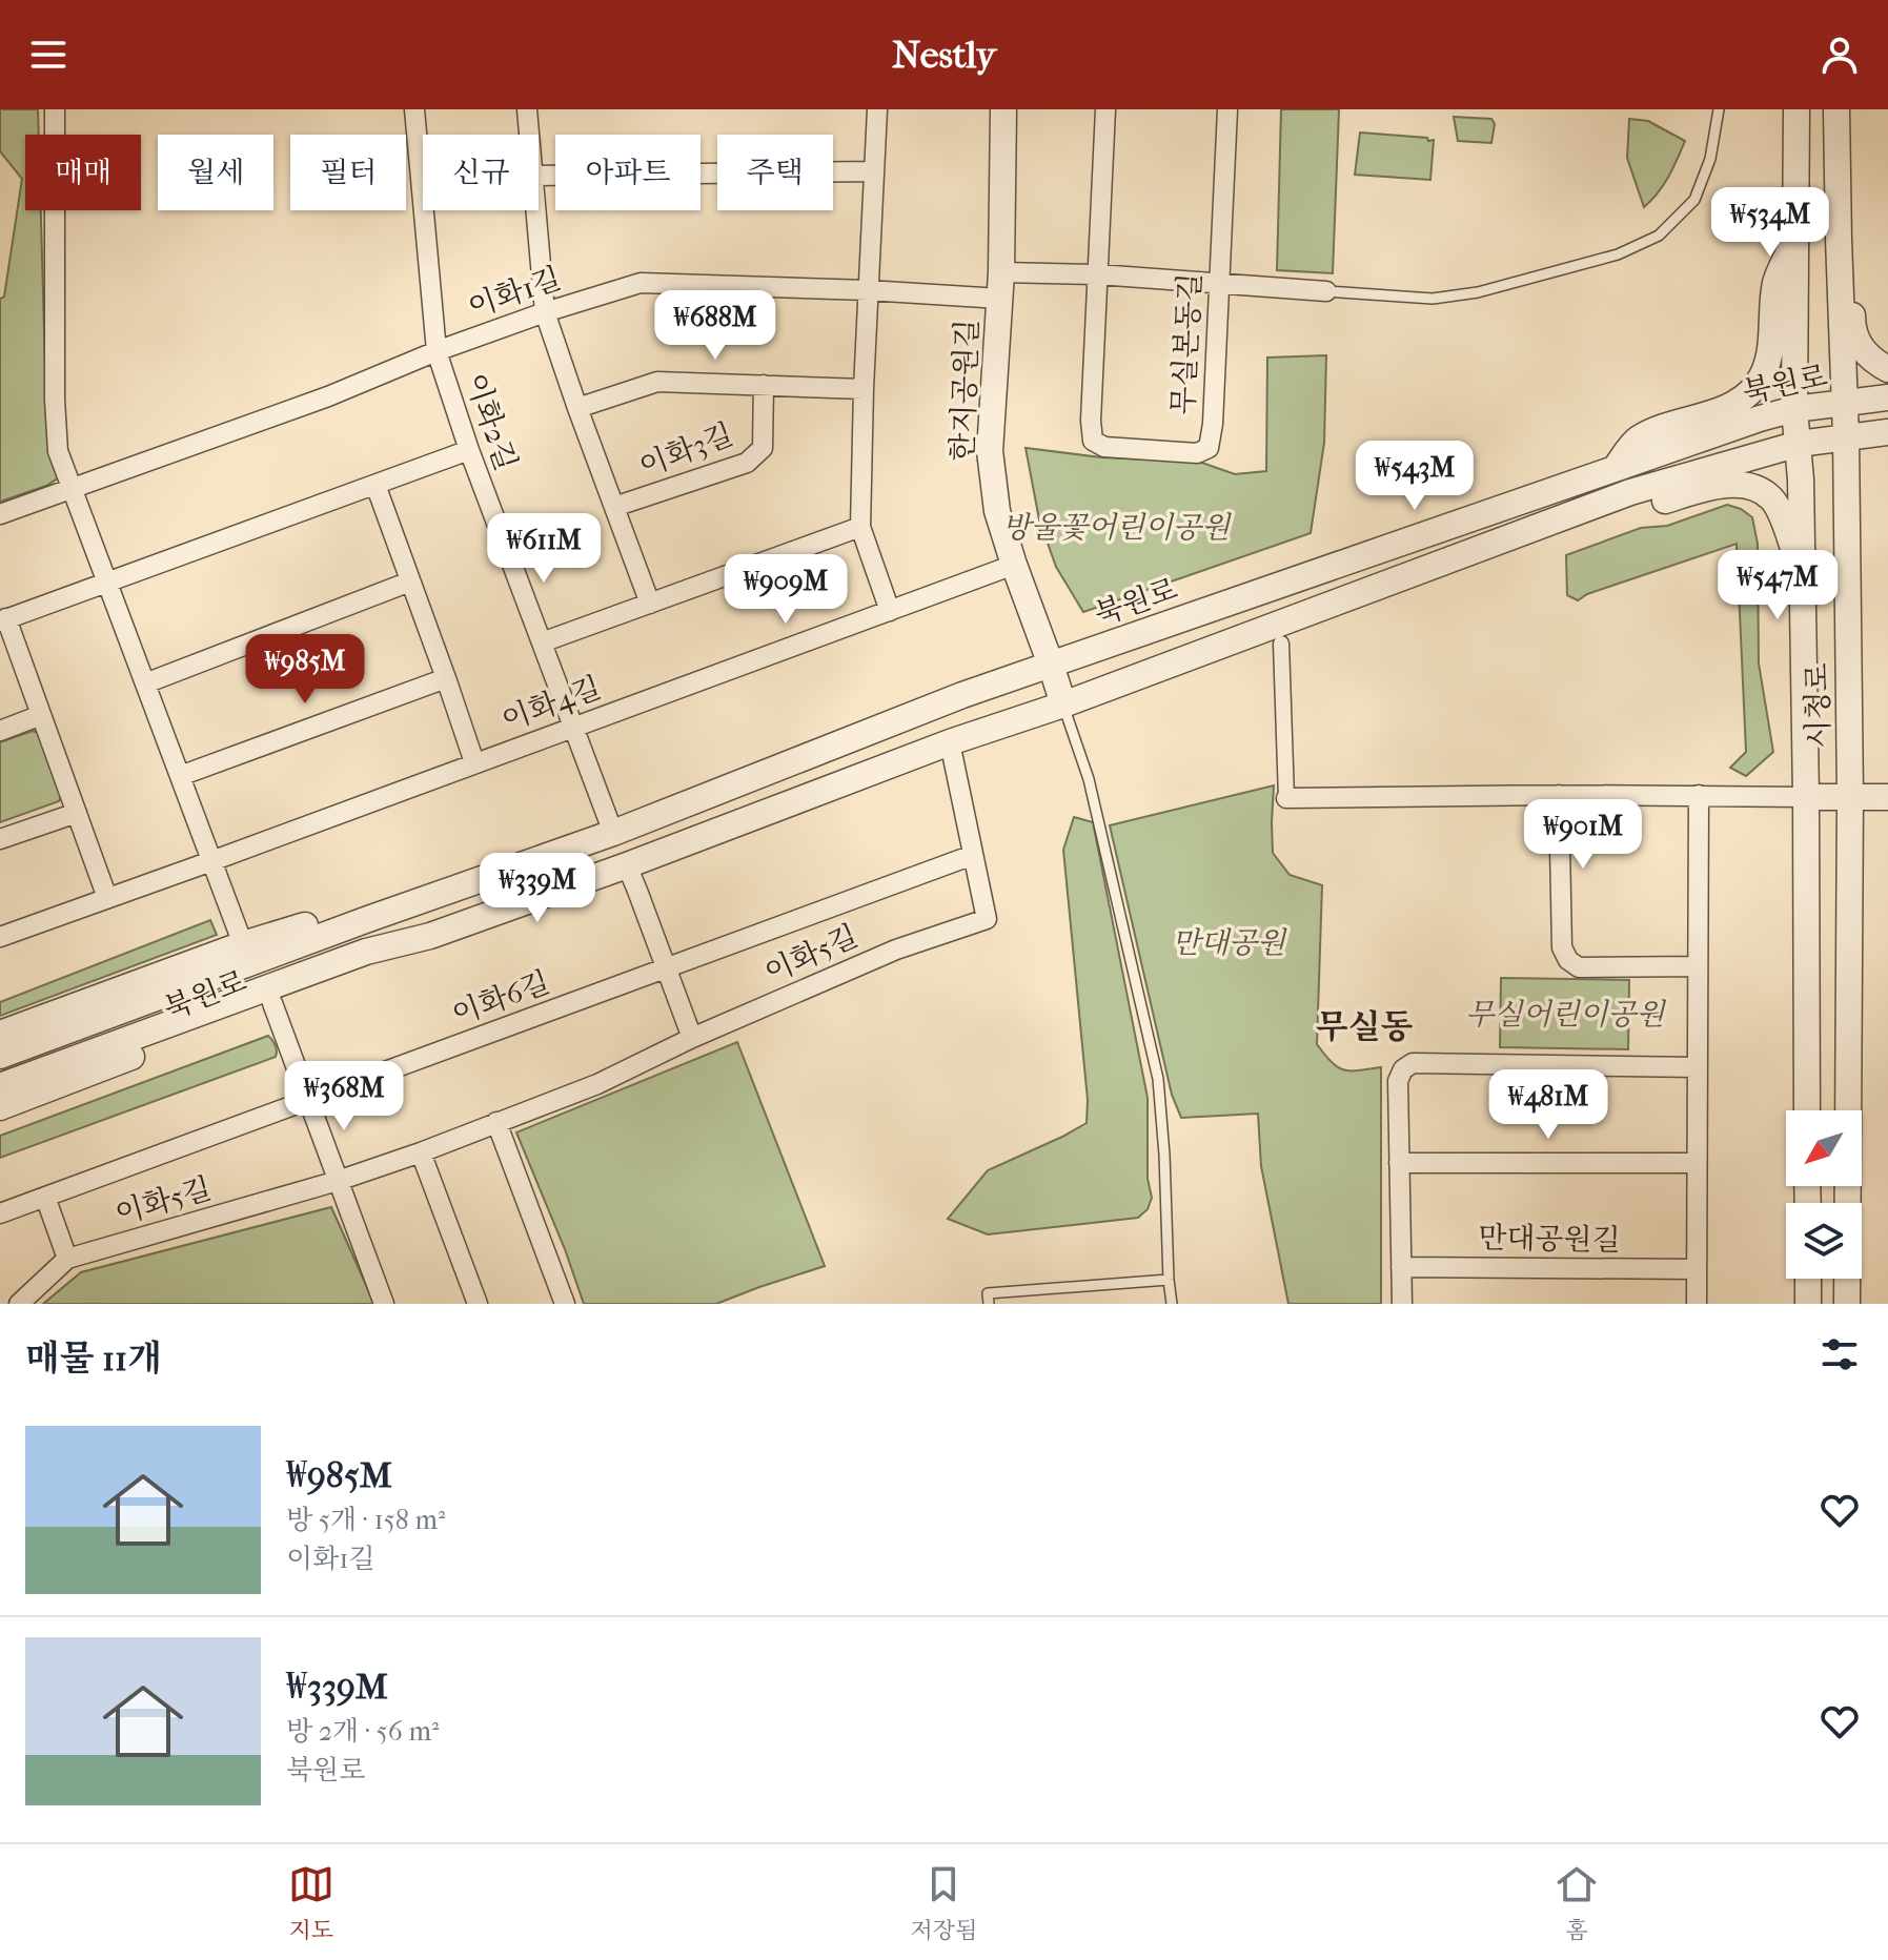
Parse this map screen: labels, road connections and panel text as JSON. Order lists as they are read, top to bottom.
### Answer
{
  "streets": {
    "street": [
      "이화1길",
      "무실본동길",
      "북원로",
      "한지공원길",
      "이화2길",
      "이화3길",
      "이화4길",
      "시청로",
      "이화5길",
      "이화6길",
      "만대공원길"
    ]
  },
  "crossings": [
    ["이화1길", "한지공원길"],
    ["이화1길", "이화2길"],
    ["이화1길", "이화3길"],
    ["북원로", "한지공원길"],
    ["북원로", "이화2길"],
    ["북원로", "시청로"],
    ["북원로", "이화5길"],
    ["한지공원길", "이화4길"],
    ["이화2길", "이화4길"],
    ["이화5길", "이화6길"]
  ],
  "districts": ["무실동"],
  "parks": ["방울꽃어린이공원", "만대공원", "무실어린이공원"],
  "north": "bottom left",
  "page": {
    "header": "Nestly",
    "chip": [
      "매매",
      "월세",
      "필터",
      "신규",
      "아파트",
      "주택"
    ],
    "price": [
      "₩534M",
      "₩688M",
      "₩543M",
      "₩611M",
      "₩547M",
      "₩909M",
      "₩985M",
      "₩901M",
      "₩339M",
      "₩368M",
      "₩481M"
    ],
    "heading": "매물 11개",
    "list": [
      {
        "name": "₩985M",
        "note": "방 5개 · 158 m² · 이화1길"
      },
      {
        "name": "₩339M",
        "note": "방 2개 · 56 m² · 북원로"
      }
    ],
    "tabs": ["지도", "저장됨", "홈"]
  }
}
